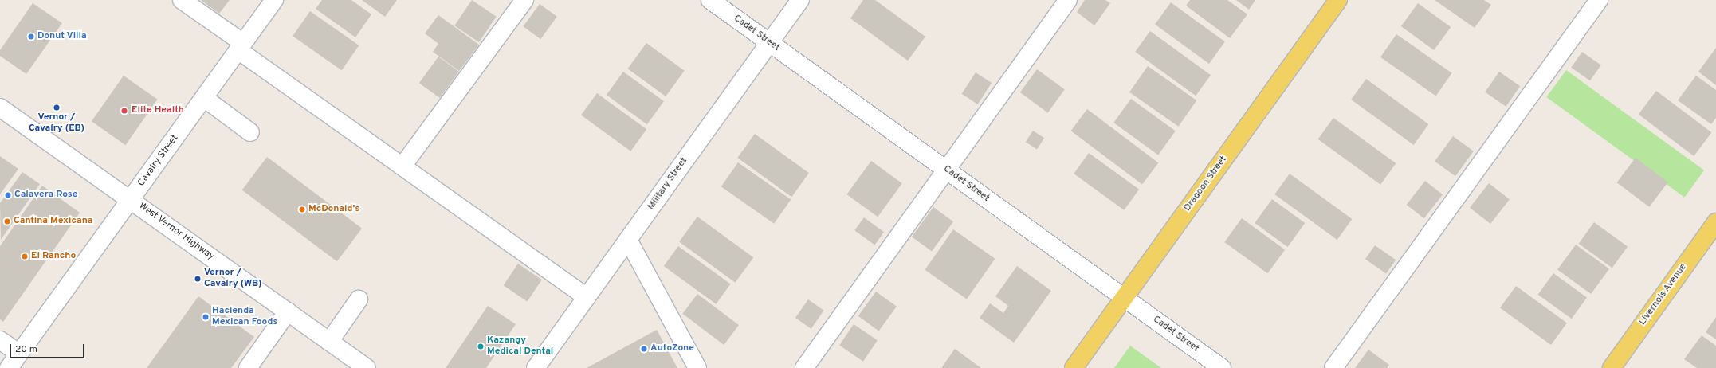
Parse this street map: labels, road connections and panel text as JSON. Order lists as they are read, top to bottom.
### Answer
{
  "streets": {
    "main road": ["Dragoon Street", "Livernois Avenue"],
    "street": [
      "Cadet Street",
      "Cavalry Street",
      "Military Street",
      "West Vernor Highway"
    ]
  },
  "crossings": [
    ["Cadet Street", "Military Street"],
    ["Cadet Street", "Dragoon Street"],
    ["Cavalry Street", "West Vernor Highway"]
  ],
  "places": [
    "Donut Villa",
    "Vernor / Cavalry (EB)",
    "Elite Health",
    "Calavera Rose",
    "McDonald's",
    "Cantina Mexicana",
    "El Rancho",
    "Vernor / Cavalry (WB)",
    "Hacienda Mexican Foods",
    "Kazangy Medical Dental",
    "AutoZone"
  ],
  "scale_bar": "20 m"
}
